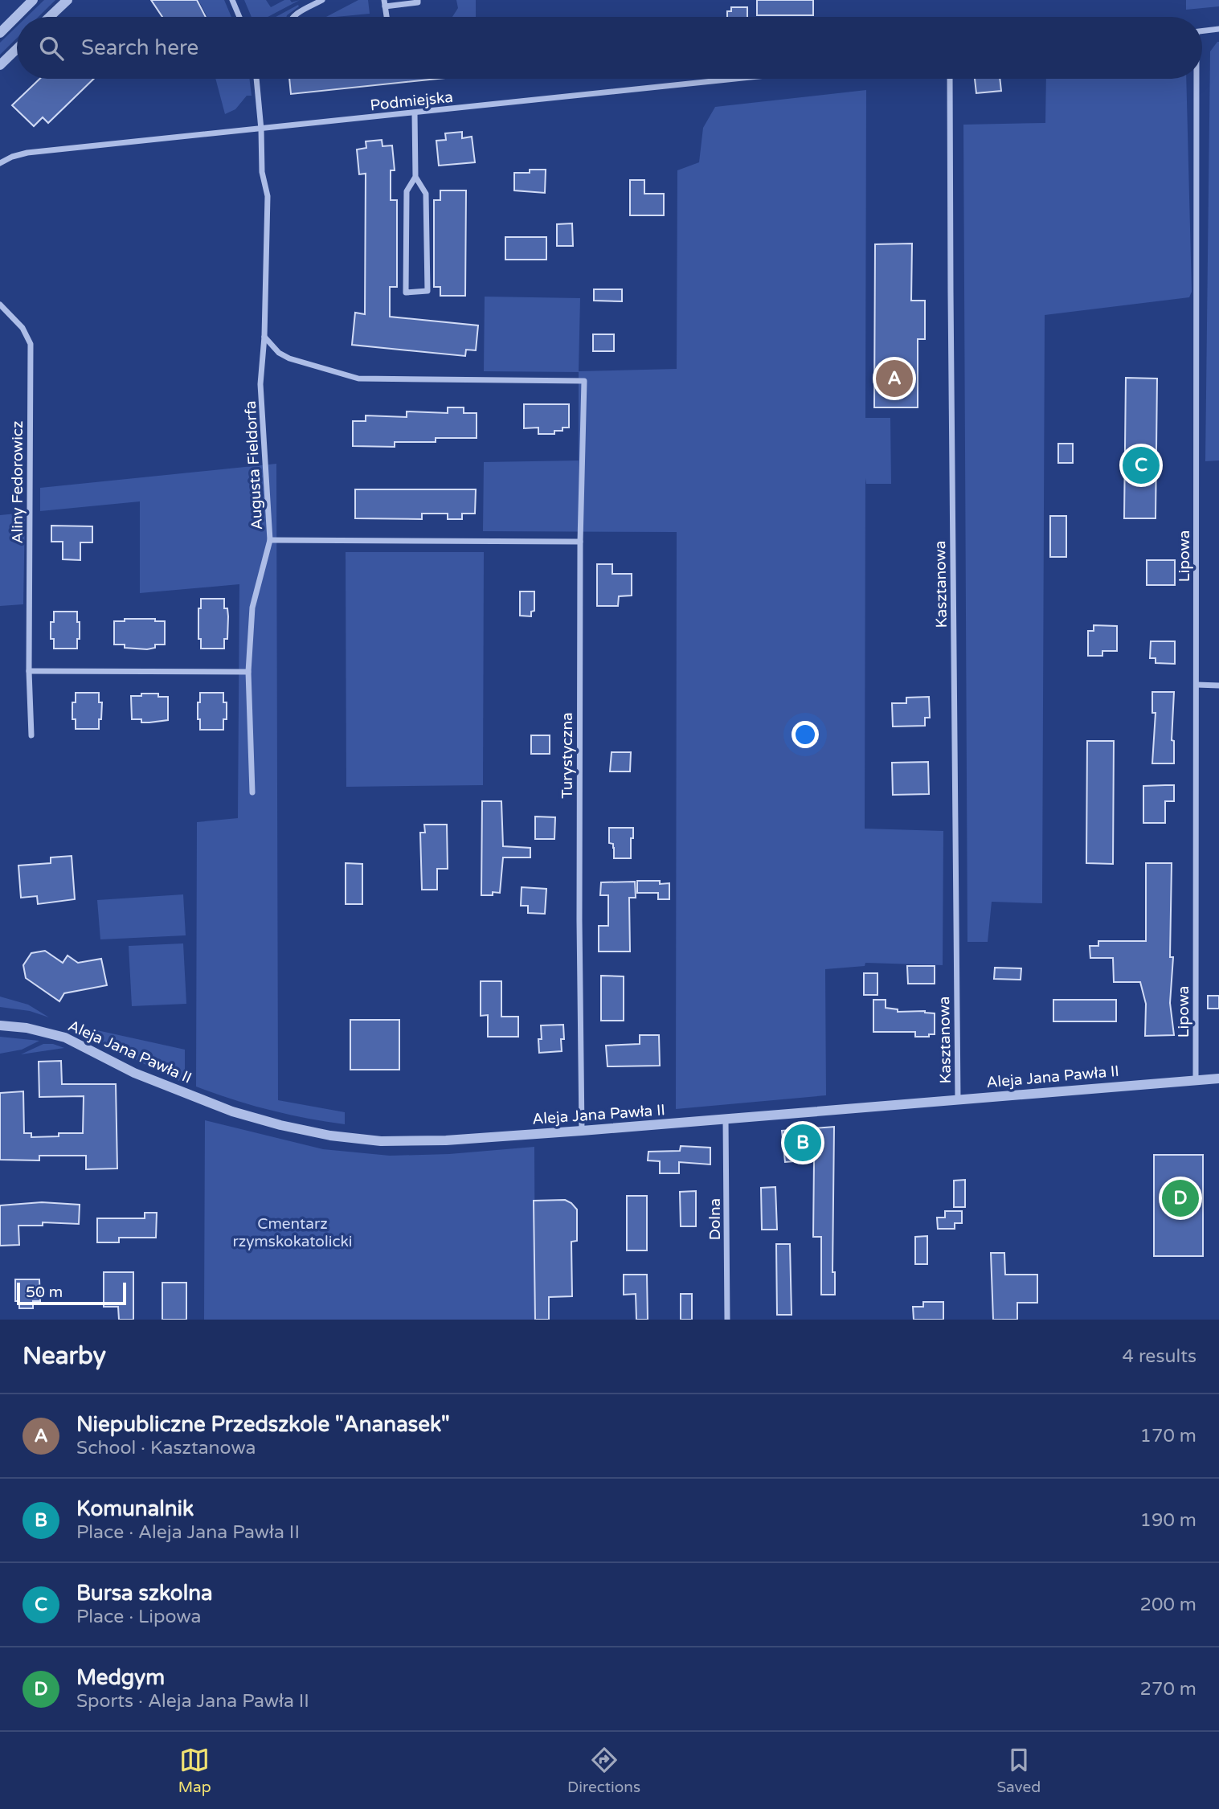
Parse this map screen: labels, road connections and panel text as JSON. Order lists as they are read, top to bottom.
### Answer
{
  "streets": {
    "street": [
      "Podmiejska",
      "Augusta Fieldorfa",
      "Aliny Fedorowicz",
      "Lipowa",
      "Kasztanowa",
      "Turystyczna",
      "Aleja Jana Pawła II",
      "Dolna"
    ]
  },
  "crossings": [
    ["Podmiejska", "Augusta Fieldorfa"],
    ["Augusta Fieldorfa", "Turystyczna"],
    ["Lipowa", "Aleja Jana Pawła II"],
    ["Kasztanowa", "Aleja Jana Pawła II"],
    ["Turystyczna", "Aleja Jana Pawła II"],
    ["Aleja Jana Pawła II", "Dolna"]
  ],
  "parks": ["Cmentarz rzymskokatolicki"],
  "scale_bar": "50 m",
  "page": {
    "search": "Search here",
    "pins": [
      "A",
      "C",
      "B",
      "D"
    ],
    "scale": "50 m",
    "heading": ["Nearby", "4 results"],
    "list": [
      {
        "mark": "A",
        "name": "Niepubliczne Przedszkole \"Ananasek\"",
        "note": "School · Kasztanowa",
        "value": "170 m"
      },
      {
        "mark": "B",
        "name": "Komunalnik",
        "note": "Place · Aleja Jana Pawła II",
        "value": "190 m"
      },
      {
        "mark": "C",
        "name": "Bursa szkolna",
        "note": "Place · Lipowa",
        "value": "200 m"
      },
      {
        "mark": "D",
        "name": "Medgym",
        "note": "Sports · Aleja Jana Pawła II",
        "value": "270 m"
      }
    ],
    "nav": ["Map", "Directions", "Saved"]
  }
}
